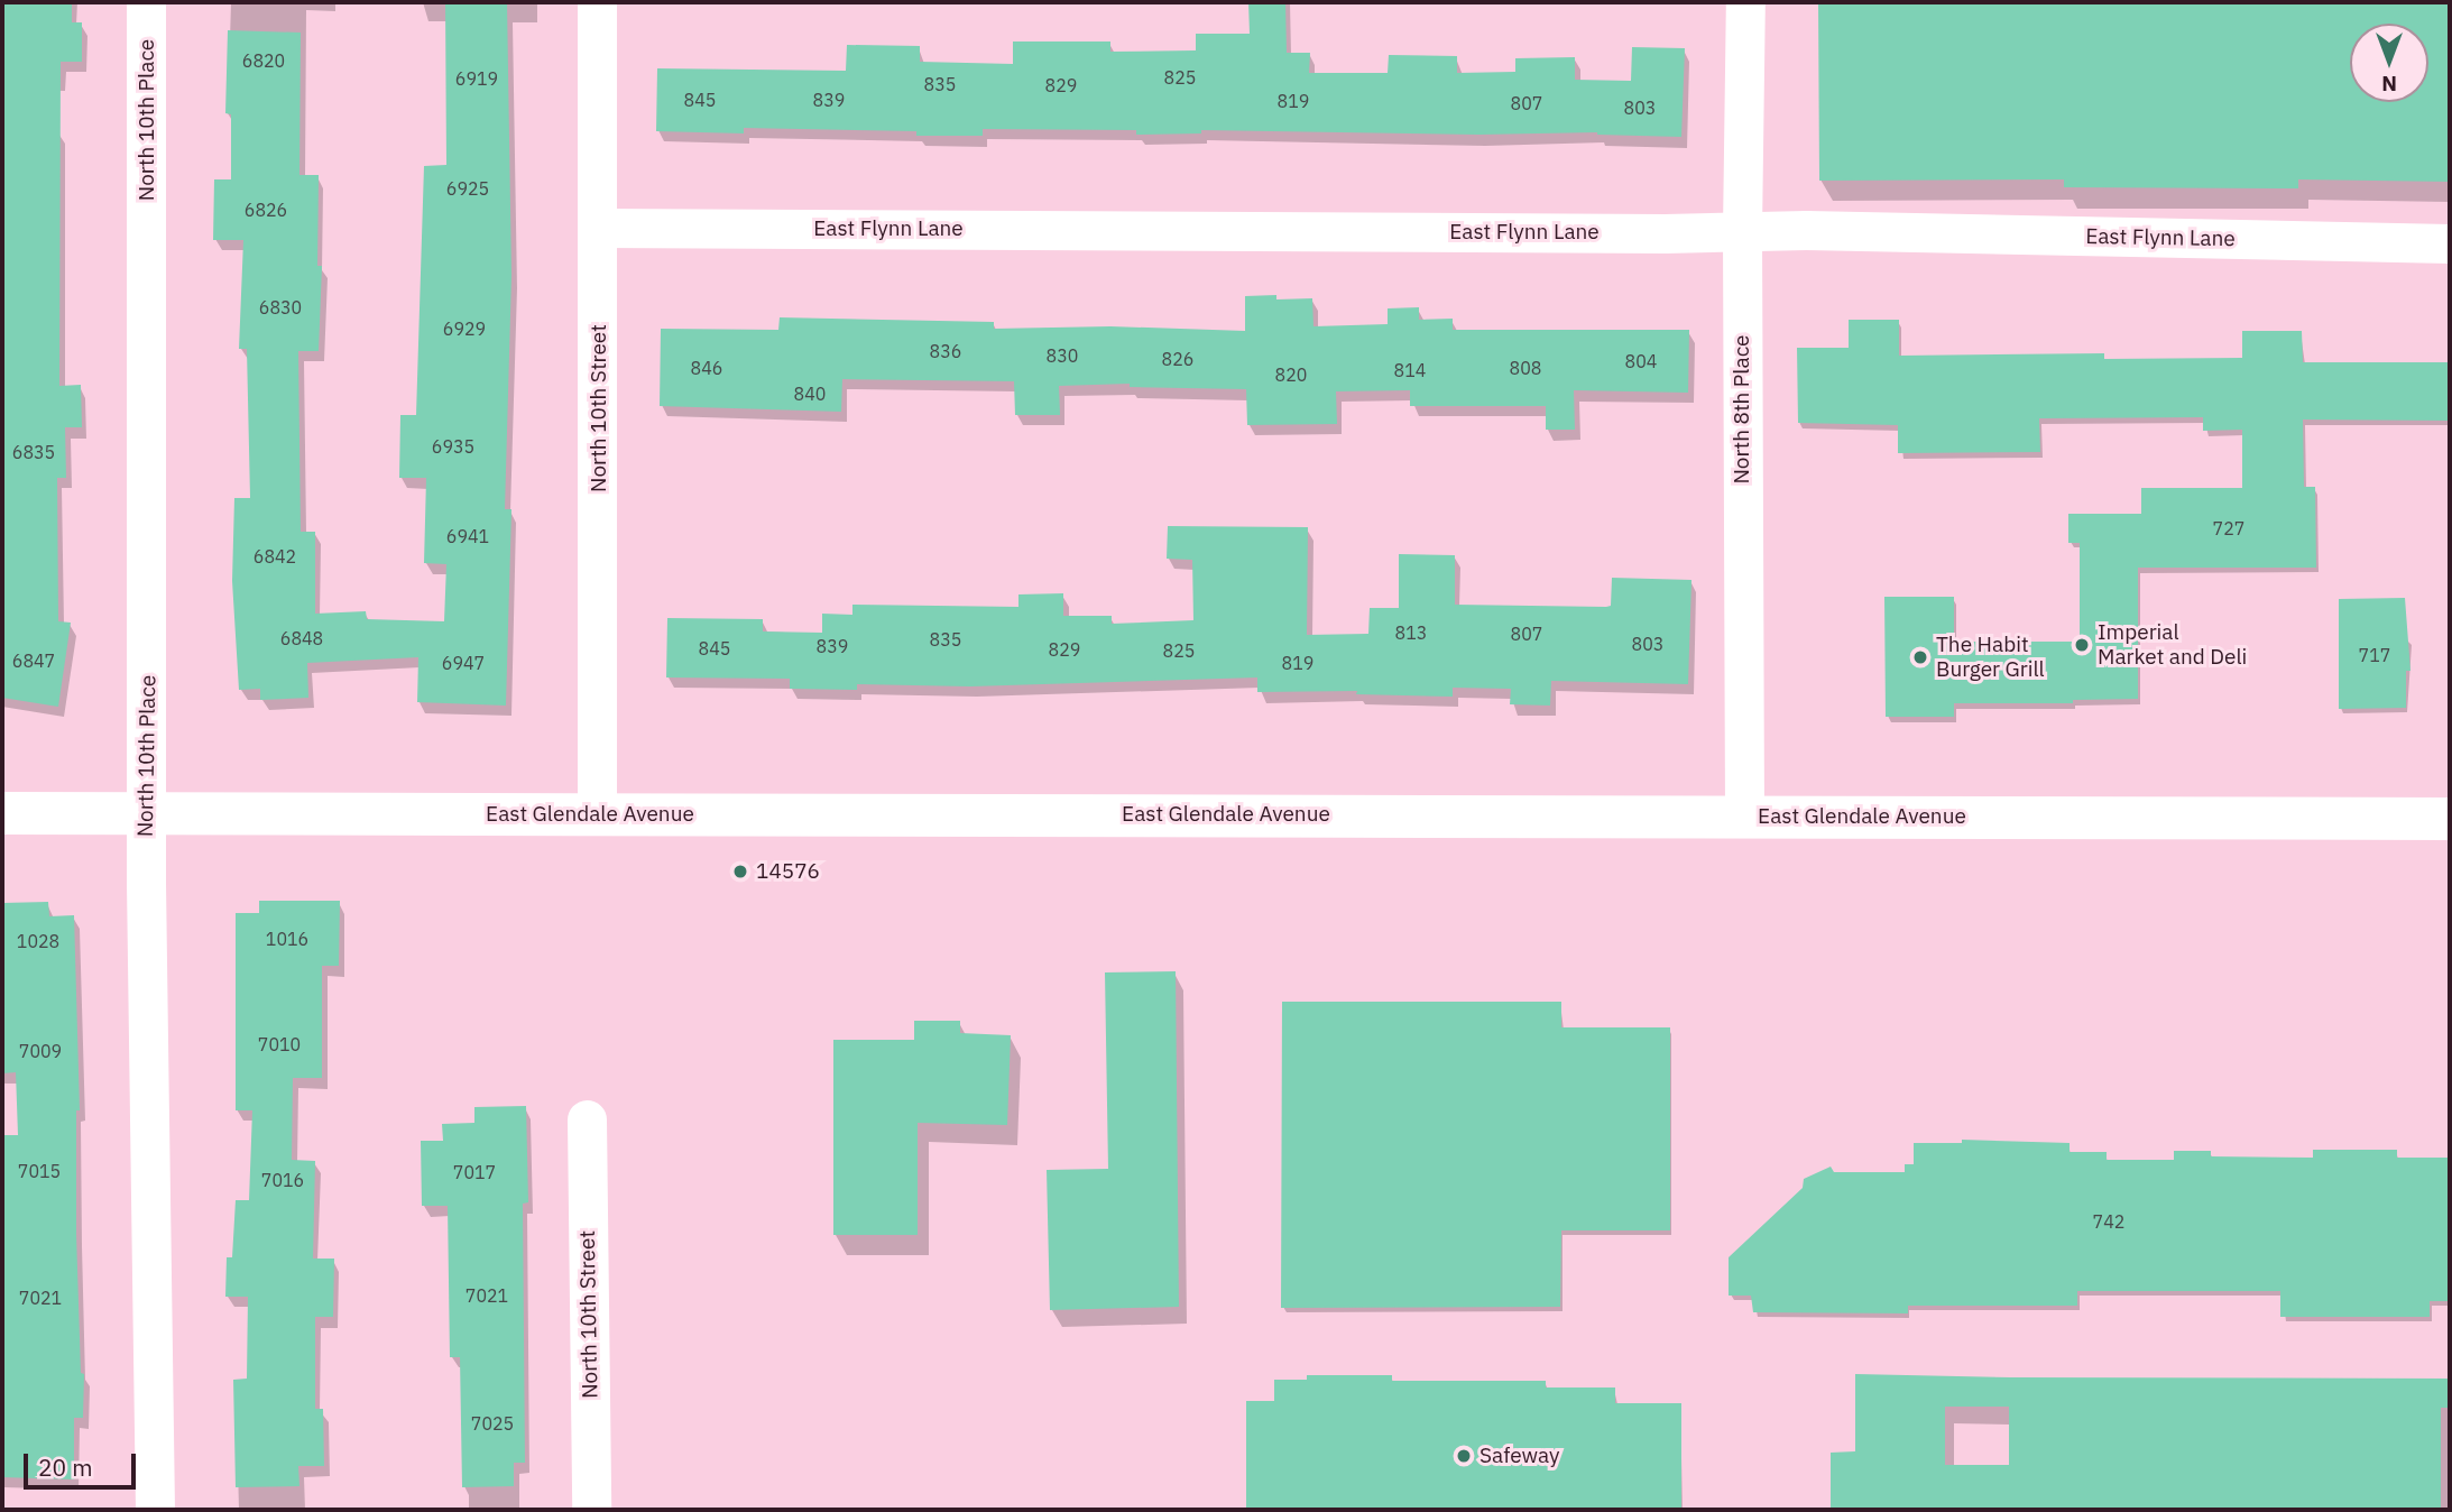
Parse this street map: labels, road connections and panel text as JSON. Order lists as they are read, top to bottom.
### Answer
{
  "streets": {
    "main road": ["East Glendale Avenue"],
    "street": [
      "North 10th Place",
      "East Flynn Lane",
      "North 10th Street",
      "North 8th Place"
    ]
  },
  "crossings": [
    ["North 10th Place", "East Glendale Avenue"],
    ["East Flynn Lane", "North 10th Street"],
    ["East Flynn Lane", "North 8th Place"],
    ["North 10th Street", "East Glendale Avenue"],
    ["North 8th Place", "East Glendale Avenue"]
  ],
  "places": [
    "Imperial Market and Deli",
    "The Habit Burger Grill",
    "14576",
    "Safeway"
  ],
  "house_numbers": [
    "6820",
    "825",
    "6919",
    "835",
    "829",
    "845",
    "839",
    "819",
    "807",
    "803",
    "6925",
    "6826",
    "6830",
    "6929",
    "836",
    "830",
    "826",
    "804",
    "846",
    "808",
    "814",
    "820",
    "840",
    "6935",
    "6835",
    "727",
    "6941",
    "6842",
    "813",
    "807",
    "6848",
    "835",
    "803",
    "839",
    "845",
    "829",
    "825",
    "717",
    "6847",
    "6947",
    "819",
    "1016",
    "1028",
    "7010",
    "7009",
    "7015",
    "7017",
    "7016",
    "742",
    "7021",
    "7021",
    "7025"
  ],
  "scale_bar": "20 m",
  "north": "bottom"
}
